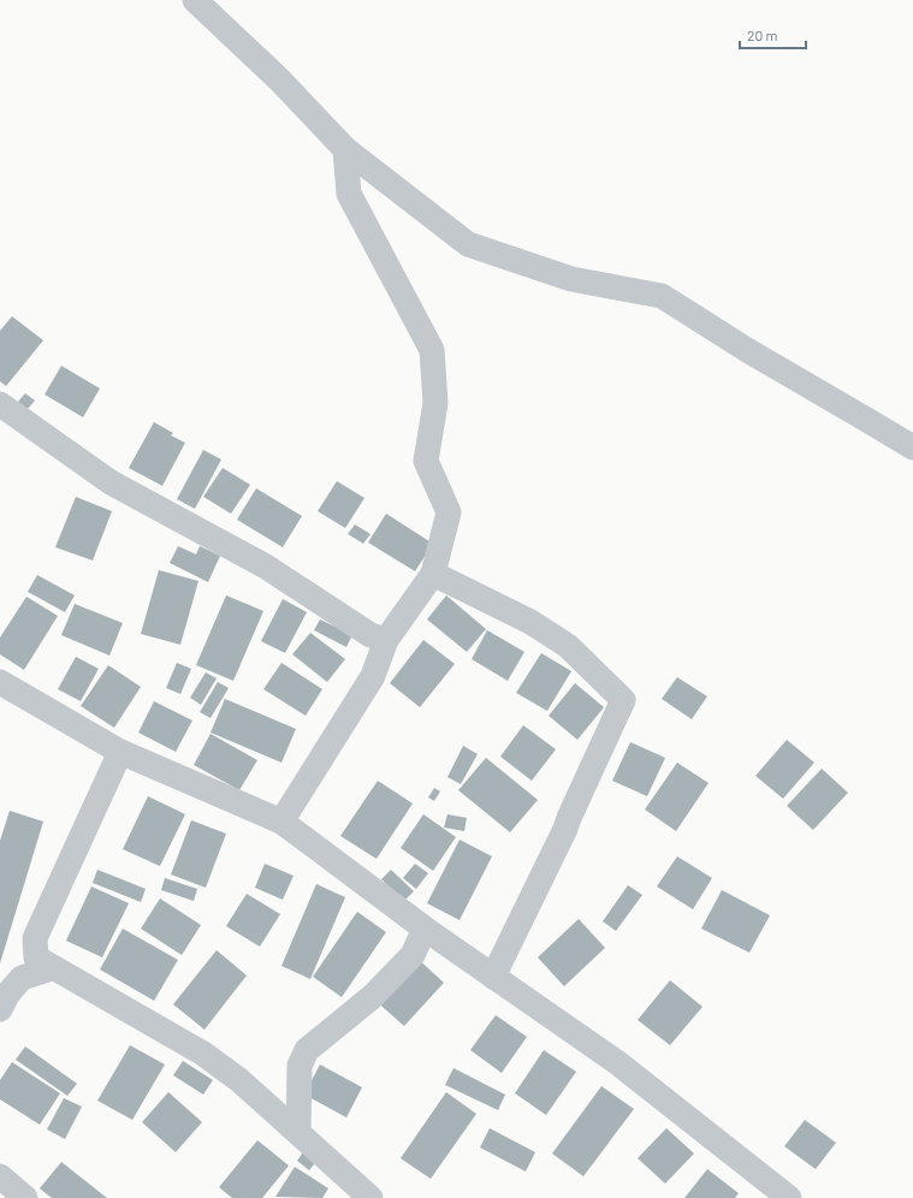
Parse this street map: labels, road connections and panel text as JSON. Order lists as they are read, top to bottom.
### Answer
{
  "scale_bar": "20 m"
}
